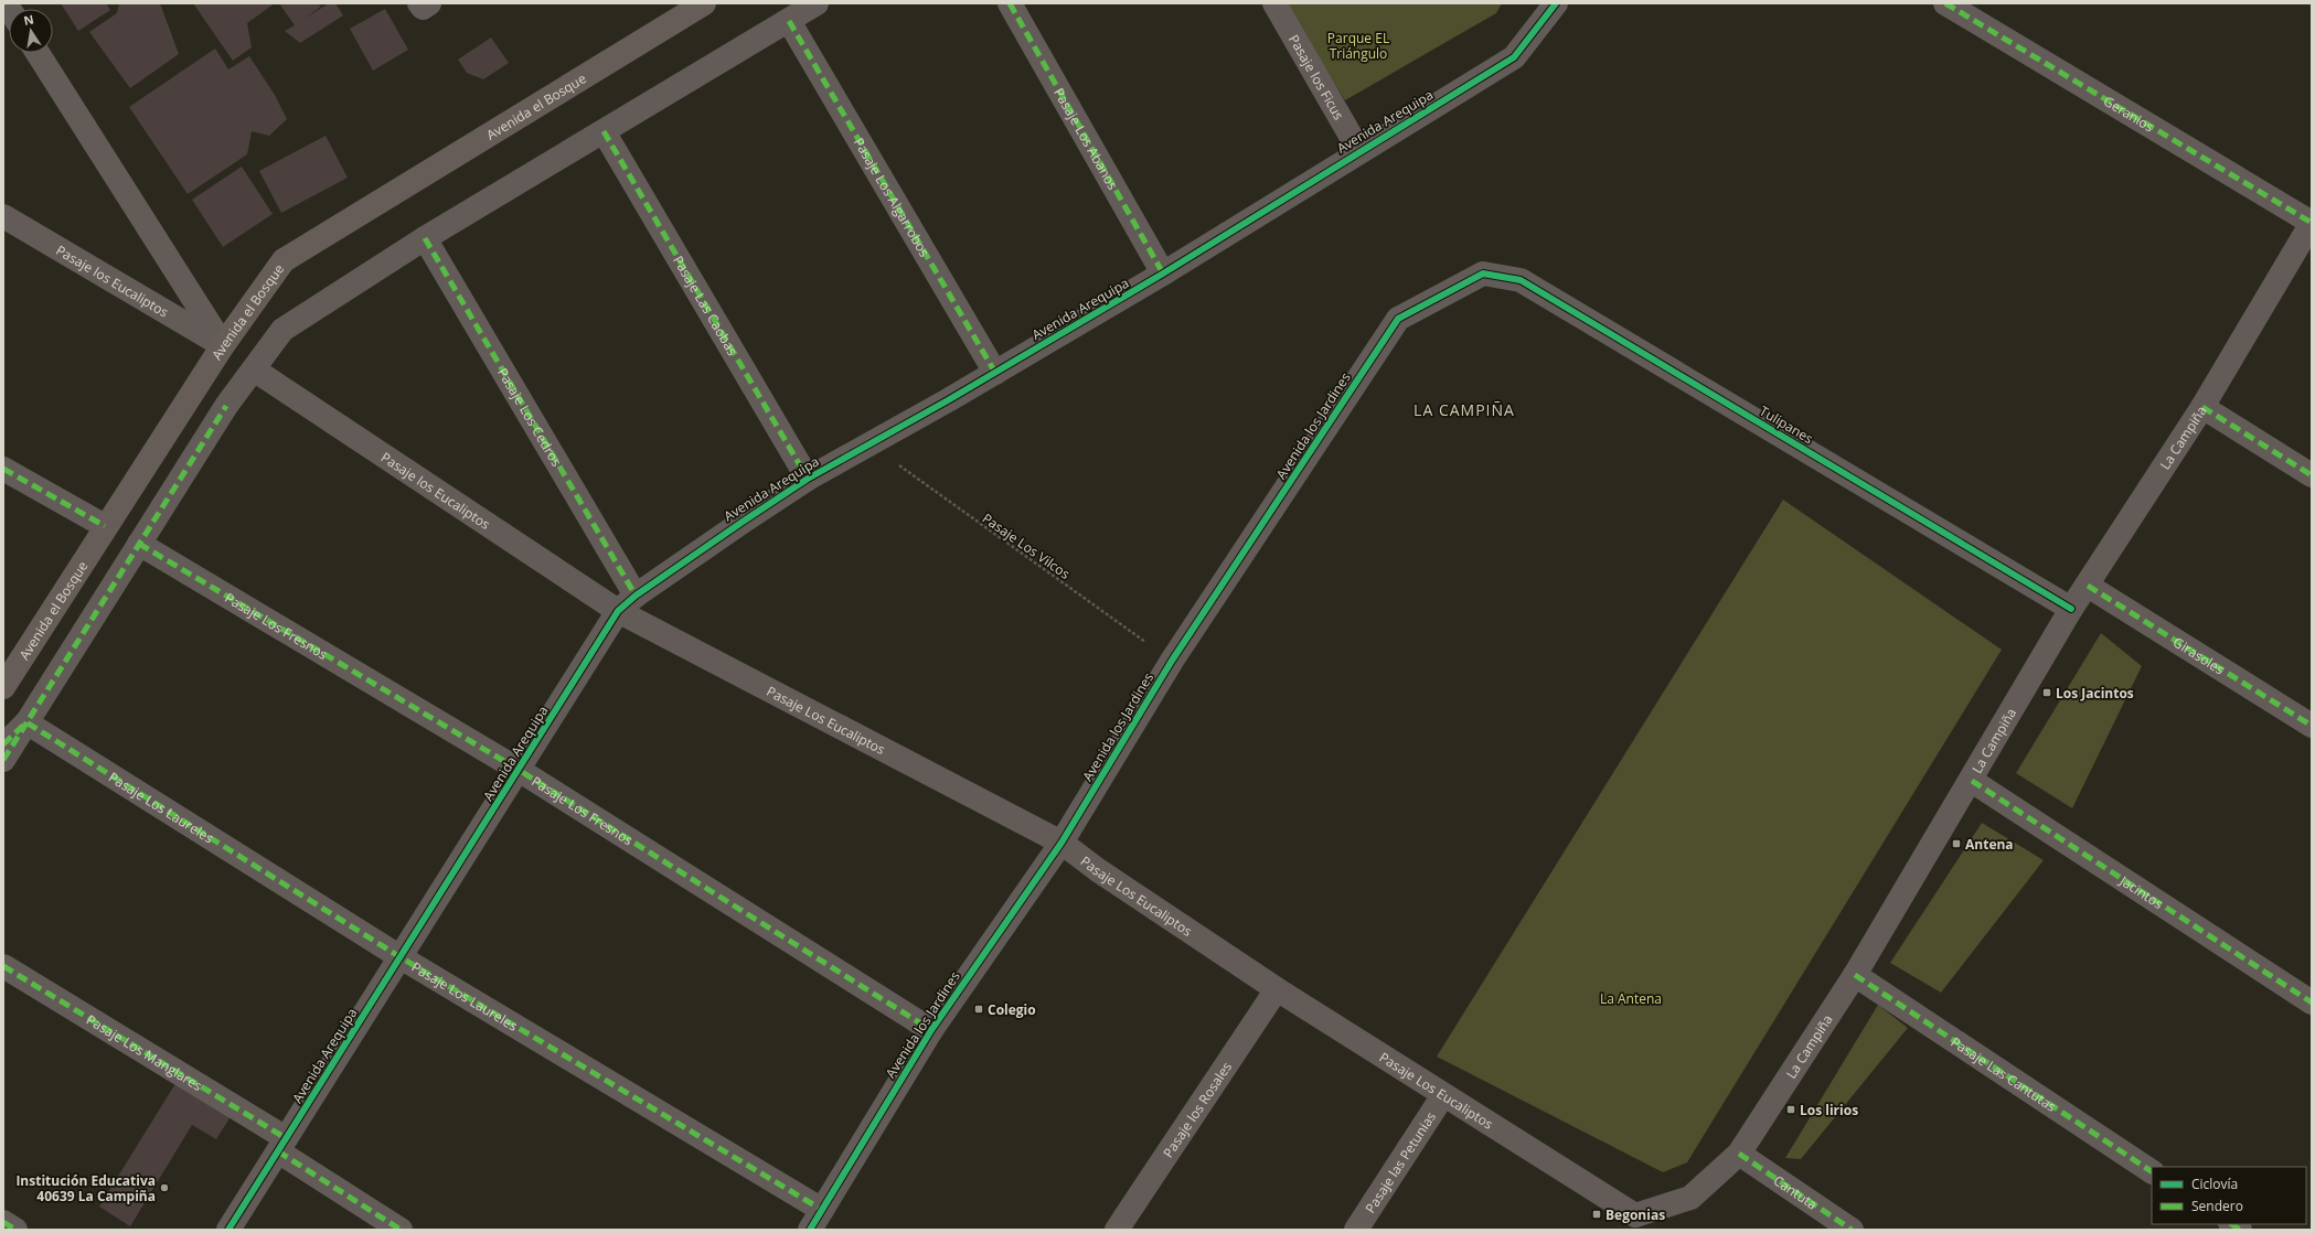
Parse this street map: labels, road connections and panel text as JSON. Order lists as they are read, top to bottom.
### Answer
{
  "streets": {
    "street": [
      "Pasaje los Ficus",
      "Avenida el Bosque",
      "Geranios",
      "Avenida Arequipa",
      "Pasaje Los Abanos",
      "Pasaje Los Algarrobos",
      "Pasaje los Eucaliptos",
      "Pasaje Las Caobas",
      "Pasaje Los Cedros",
      "Tulipanes",
      "Avenida los Jardines",
      "La Campiña",
      "Pasaje Los Fresnos",
      "Girasoles",
      "Pasaje Los Eucaliptos",
      "Pasaje Los Laureles",
      "Jacintos",
      "Pasaje Los Manglares",
      "Pasaje Las Cantutas",
      "Pasaje los Rosales",
      "Pasaje las Petunias",
      "Cantuta"
    ],
    "path": ["Pasaje Los Vilcos"]
  },
  "crossings": [
    ["Pasaje los Ficus", "Avenida Arequipa"],
    ["Avenida el Bosque", "Pasaje los Eucaliptos"],
    ["Geranios", "La Campiña"],
    ["Avenida Arequipa", "Pasaje Los Abanos"],
    ["Avenida Arequipa", "Pasaje Los Algarrobos"],
    ["Avenida Arequipa", "Pasaje los Eucaliptos"],
    ["Avenida Arequipa", "Pasaje Las Caobas"],
    ["Avenida Arequipa", "Pasaje Los Cedros"],
    ["Avenida Arequipa", "Pasaje Los Vilcos"],
    ["Avenida Arequipa", "Pasaje Los Fresnos"],
    ["Avenida Arequipa", "Pasaje Los Eucaliptos"],
    ["Avenida Arequipa", "Pasaje Los Laureles"],
    ["Avenida Arequipa", "Pasaje Los Manglares"],
    ["Pasaje los Eucaliptos", "Pasaje Los Cedros"],
    ["Pasaje los Eucaliptos", "Pasaje Los Eucaliptos"],
    ["Pasaje Los Cedros", "Pasaje Los Eucaliptos"],
    ["Tulipanes", "Avenida los Jardines"],
    ["Tulipanes", "La Campiña"],
    ["Avenida los Jardines", "Pasaje Los Vilcos"],
    ["Avenida los Jardines", "Pasaje Los Fresnos"],
    ["Avenida los Jardines", "Pasaje Los Eucaliptos"],
    ["Avenida los Jardines", "Pasaje Los Laureles"],
    ["La Campiña", "Girasoles"],
    ["La Campiña", "Pasaje Los Eucaliptos"],
    ["La Campiña", "Jacintos"],
    ["La Campiña", "Pasaje Las Cantutas"],
    ["La Campiña", "Cantuta"],
    ["Pasaje Los Eucaliptos", "Pasaje los Rosales"],
    ["Pasaje Los Eucaliptos", "Pasaje las Petunias"]
  ],
  "districts": ["LA CAMPIÑA"],
  "parks": ["Parque EL Triángulo", "La Antena"],
  "places": {
    "transit": [
      "Los Jacintos",
      "Antena",
      "Colegio",
      "Los lirios",
      "Begonias"
    ],
    "other": ["Institución Educativa 40639 La Campiña"]
  },
  "legend": ["Ciclovía", "Sendero"],
  "north": "top"
}
